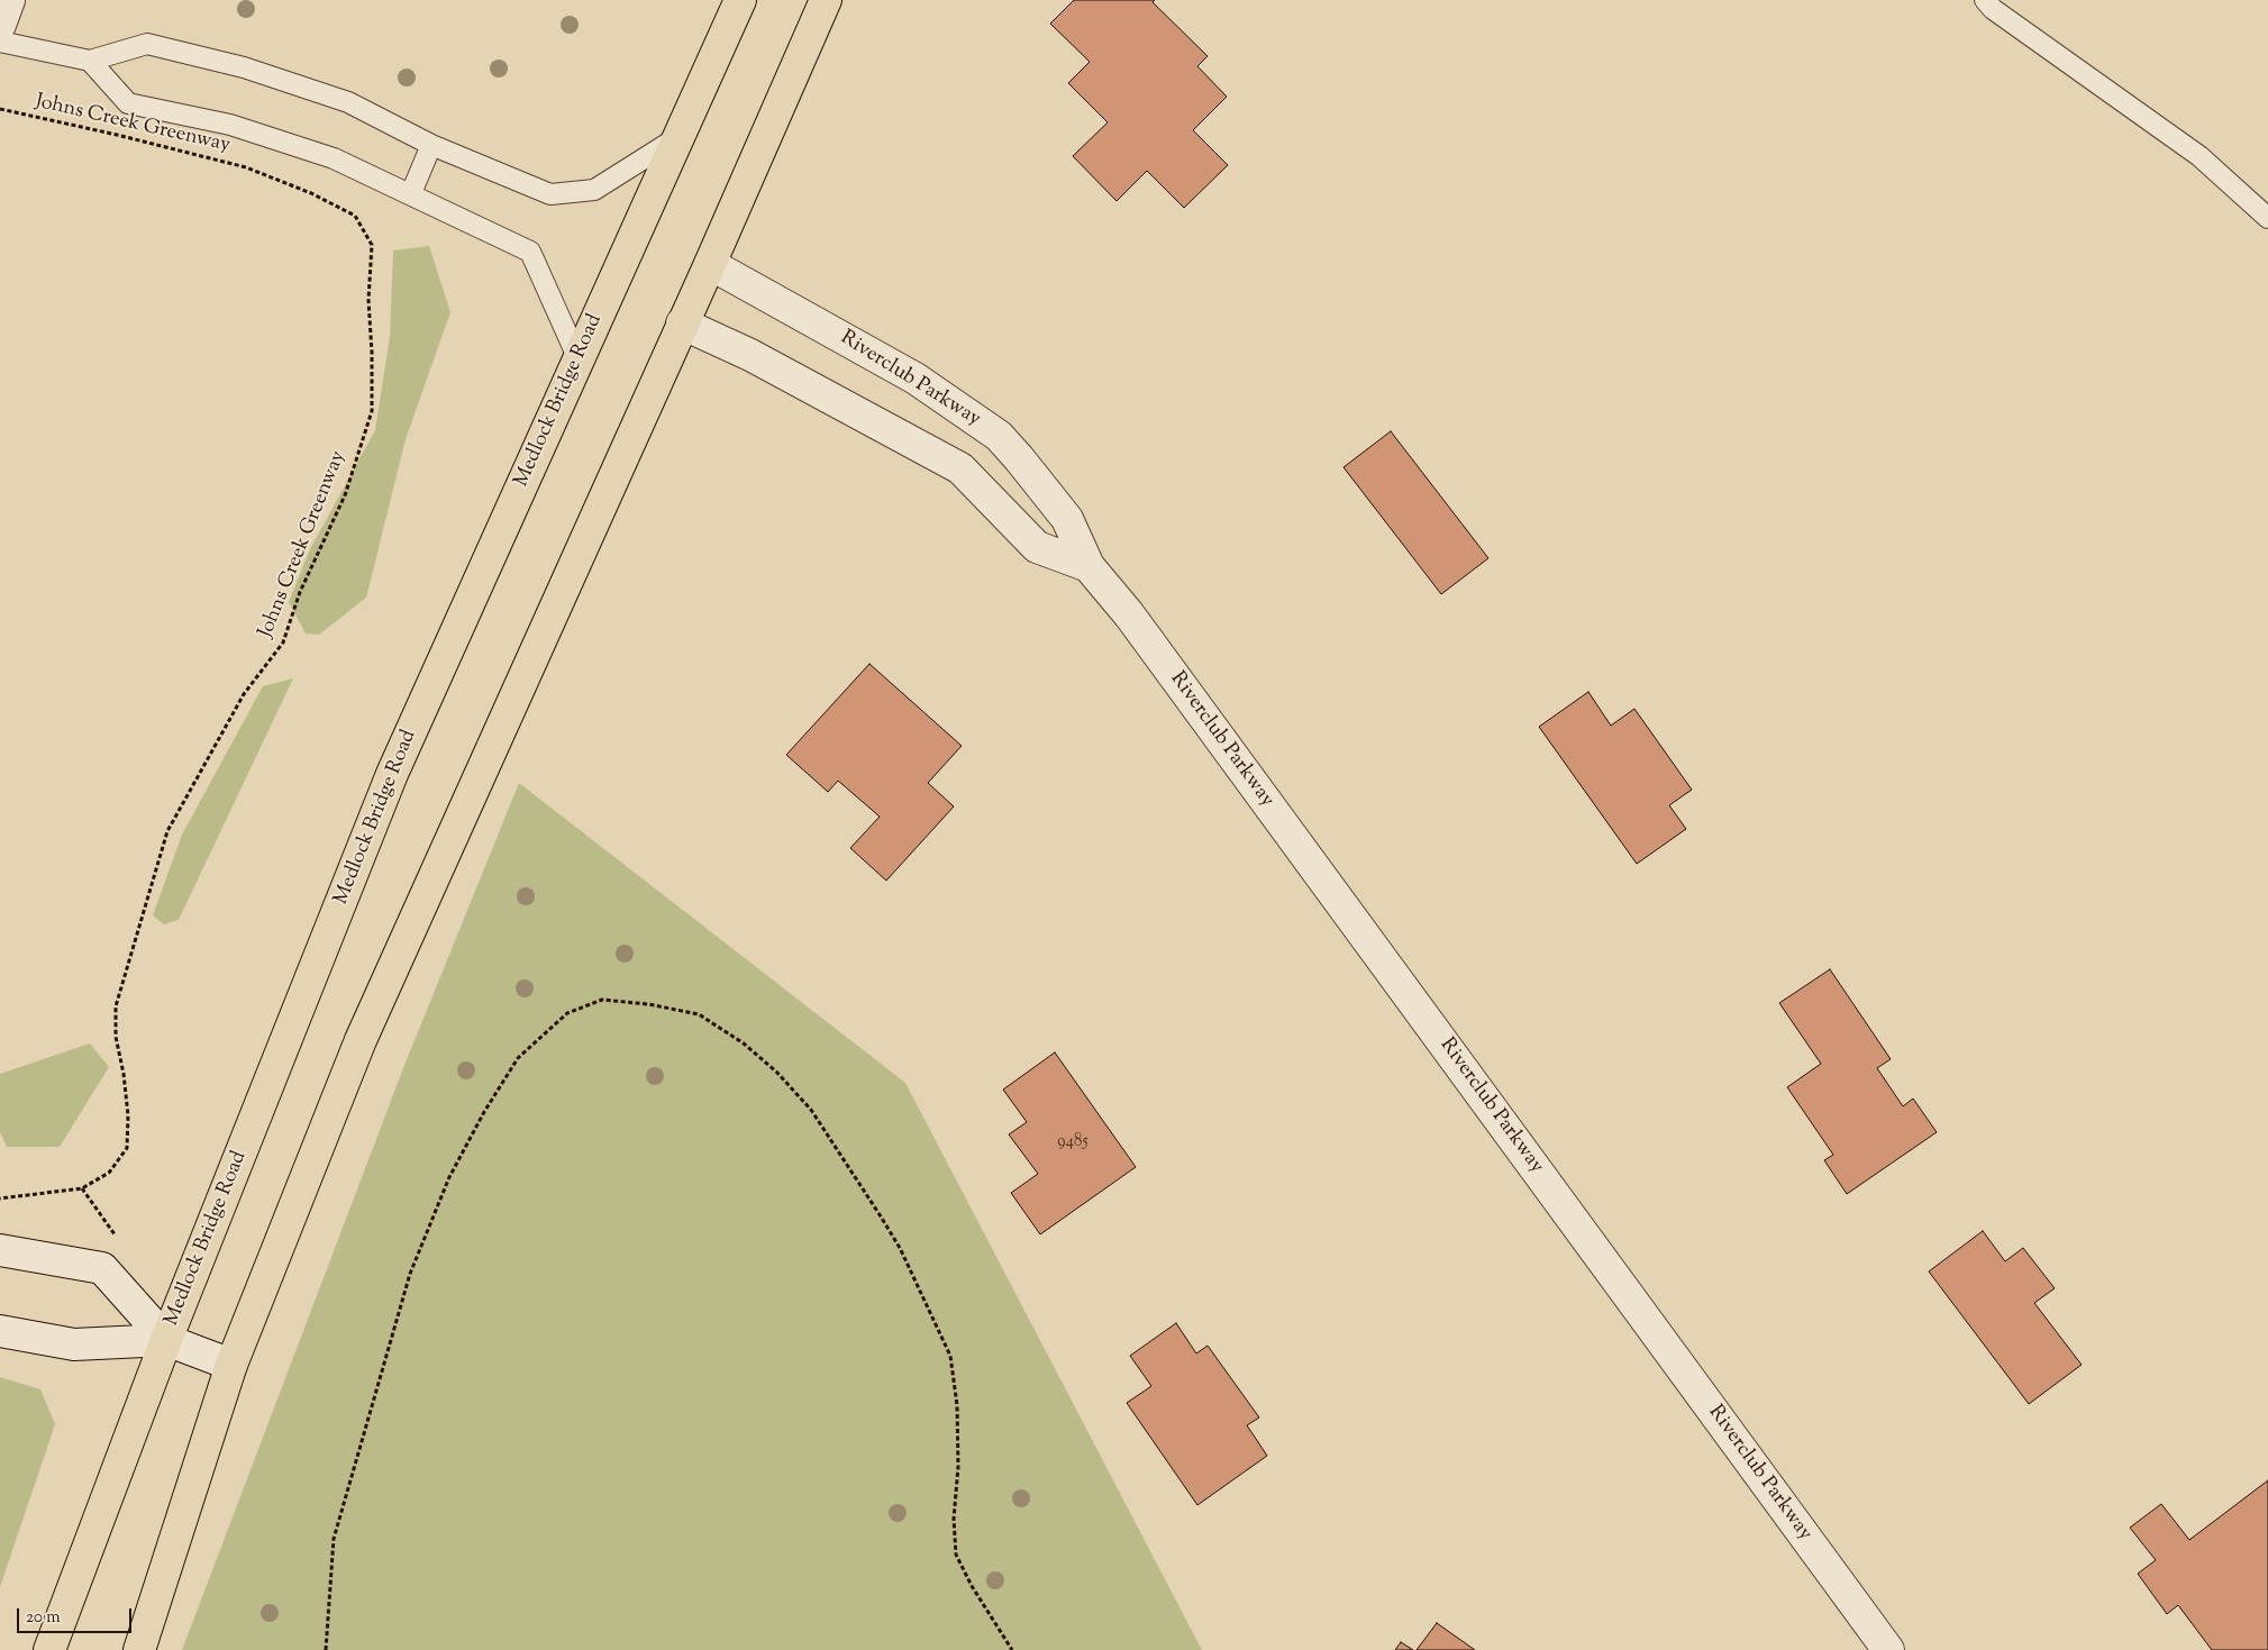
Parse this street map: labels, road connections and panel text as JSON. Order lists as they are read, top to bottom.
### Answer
{
  "streets": {
    "highway": ["Medlock Bridge Road"],
    "street": ["Riverclub Parkway"],
    "path": ["Johns Creek Greenway"]
  },
  "house_numbers": ["9485"],
  "scale_bar": "20 m"
}
